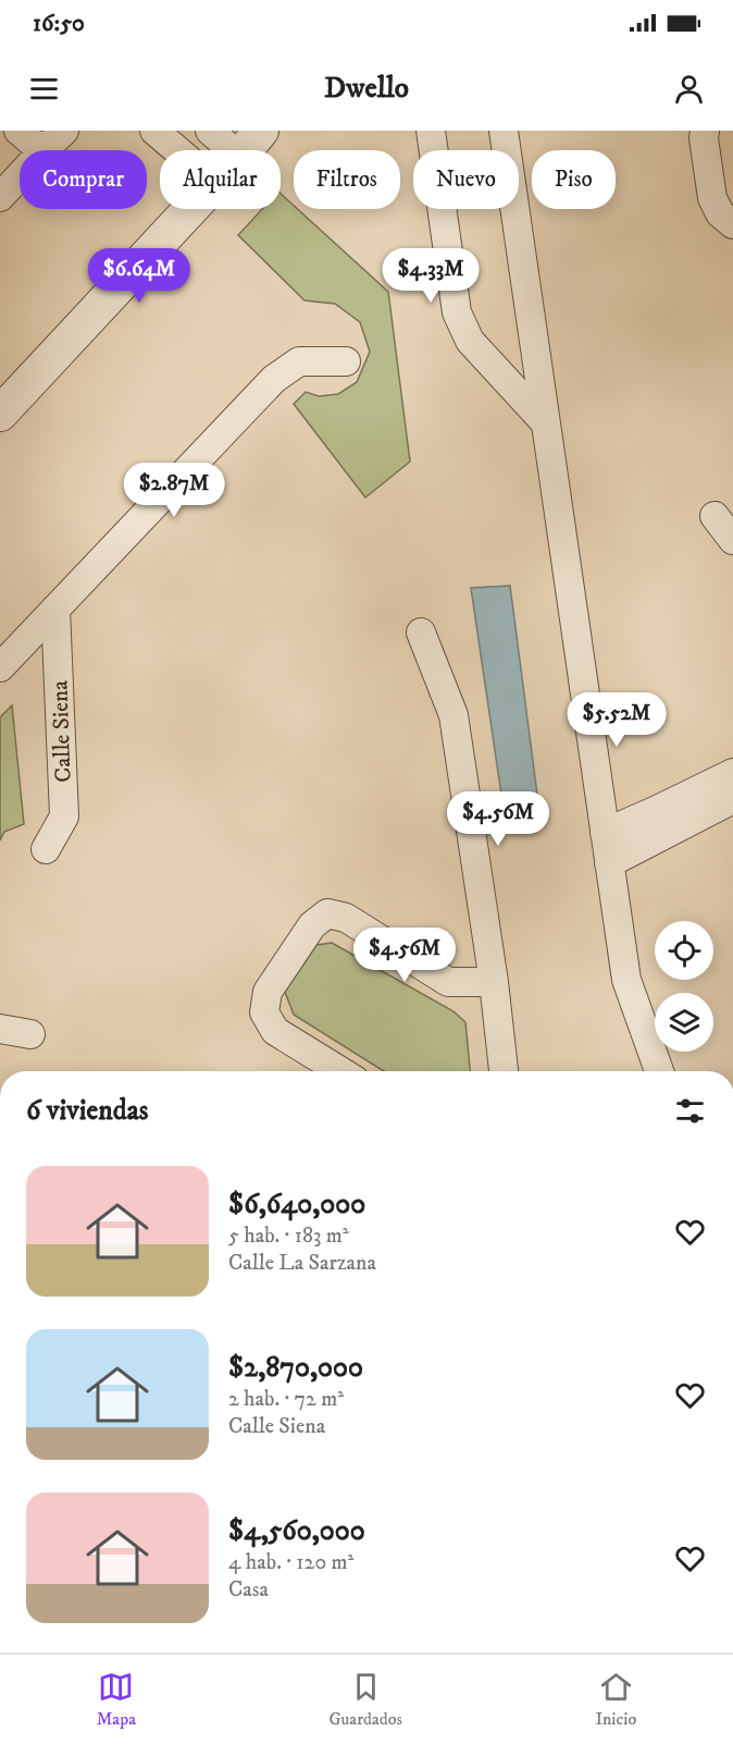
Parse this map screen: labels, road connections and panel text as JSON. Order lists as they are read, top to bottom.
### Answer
{
  "streets": {
    "street": ["Calle Siena"]
  },
  "page": {
    "status": "16:50",
    "header": "Dwello",
    "chip": [
      "Comprar",
      "Alquilar",
      "Filtros",
      "Nuevo",
      "Piso"
    ],
    "price": [
      "$6.64M",
      "$4.33M",
      "$2.87M",
      "$5.52M",
      "$4.56M",
      "$4.56M"
    ],
    "heading": "6 viviendas",
    "list": [
      {
        "name": "$6,640,000",
        "note": "5 hab. · 183 m² · Calle La Sarzana"
      },
      {
        "name": "$2,870,000",
        "note": "2 hab. · 72 m² · Calle Siena"
      },
      {
        "name": "$4,560,000",
        "note": "4 hab. · 120 m² · Casa"
      }
    ],
    "tabs": ["Mapa", "Guardados", "Inicio"]
  }
}
